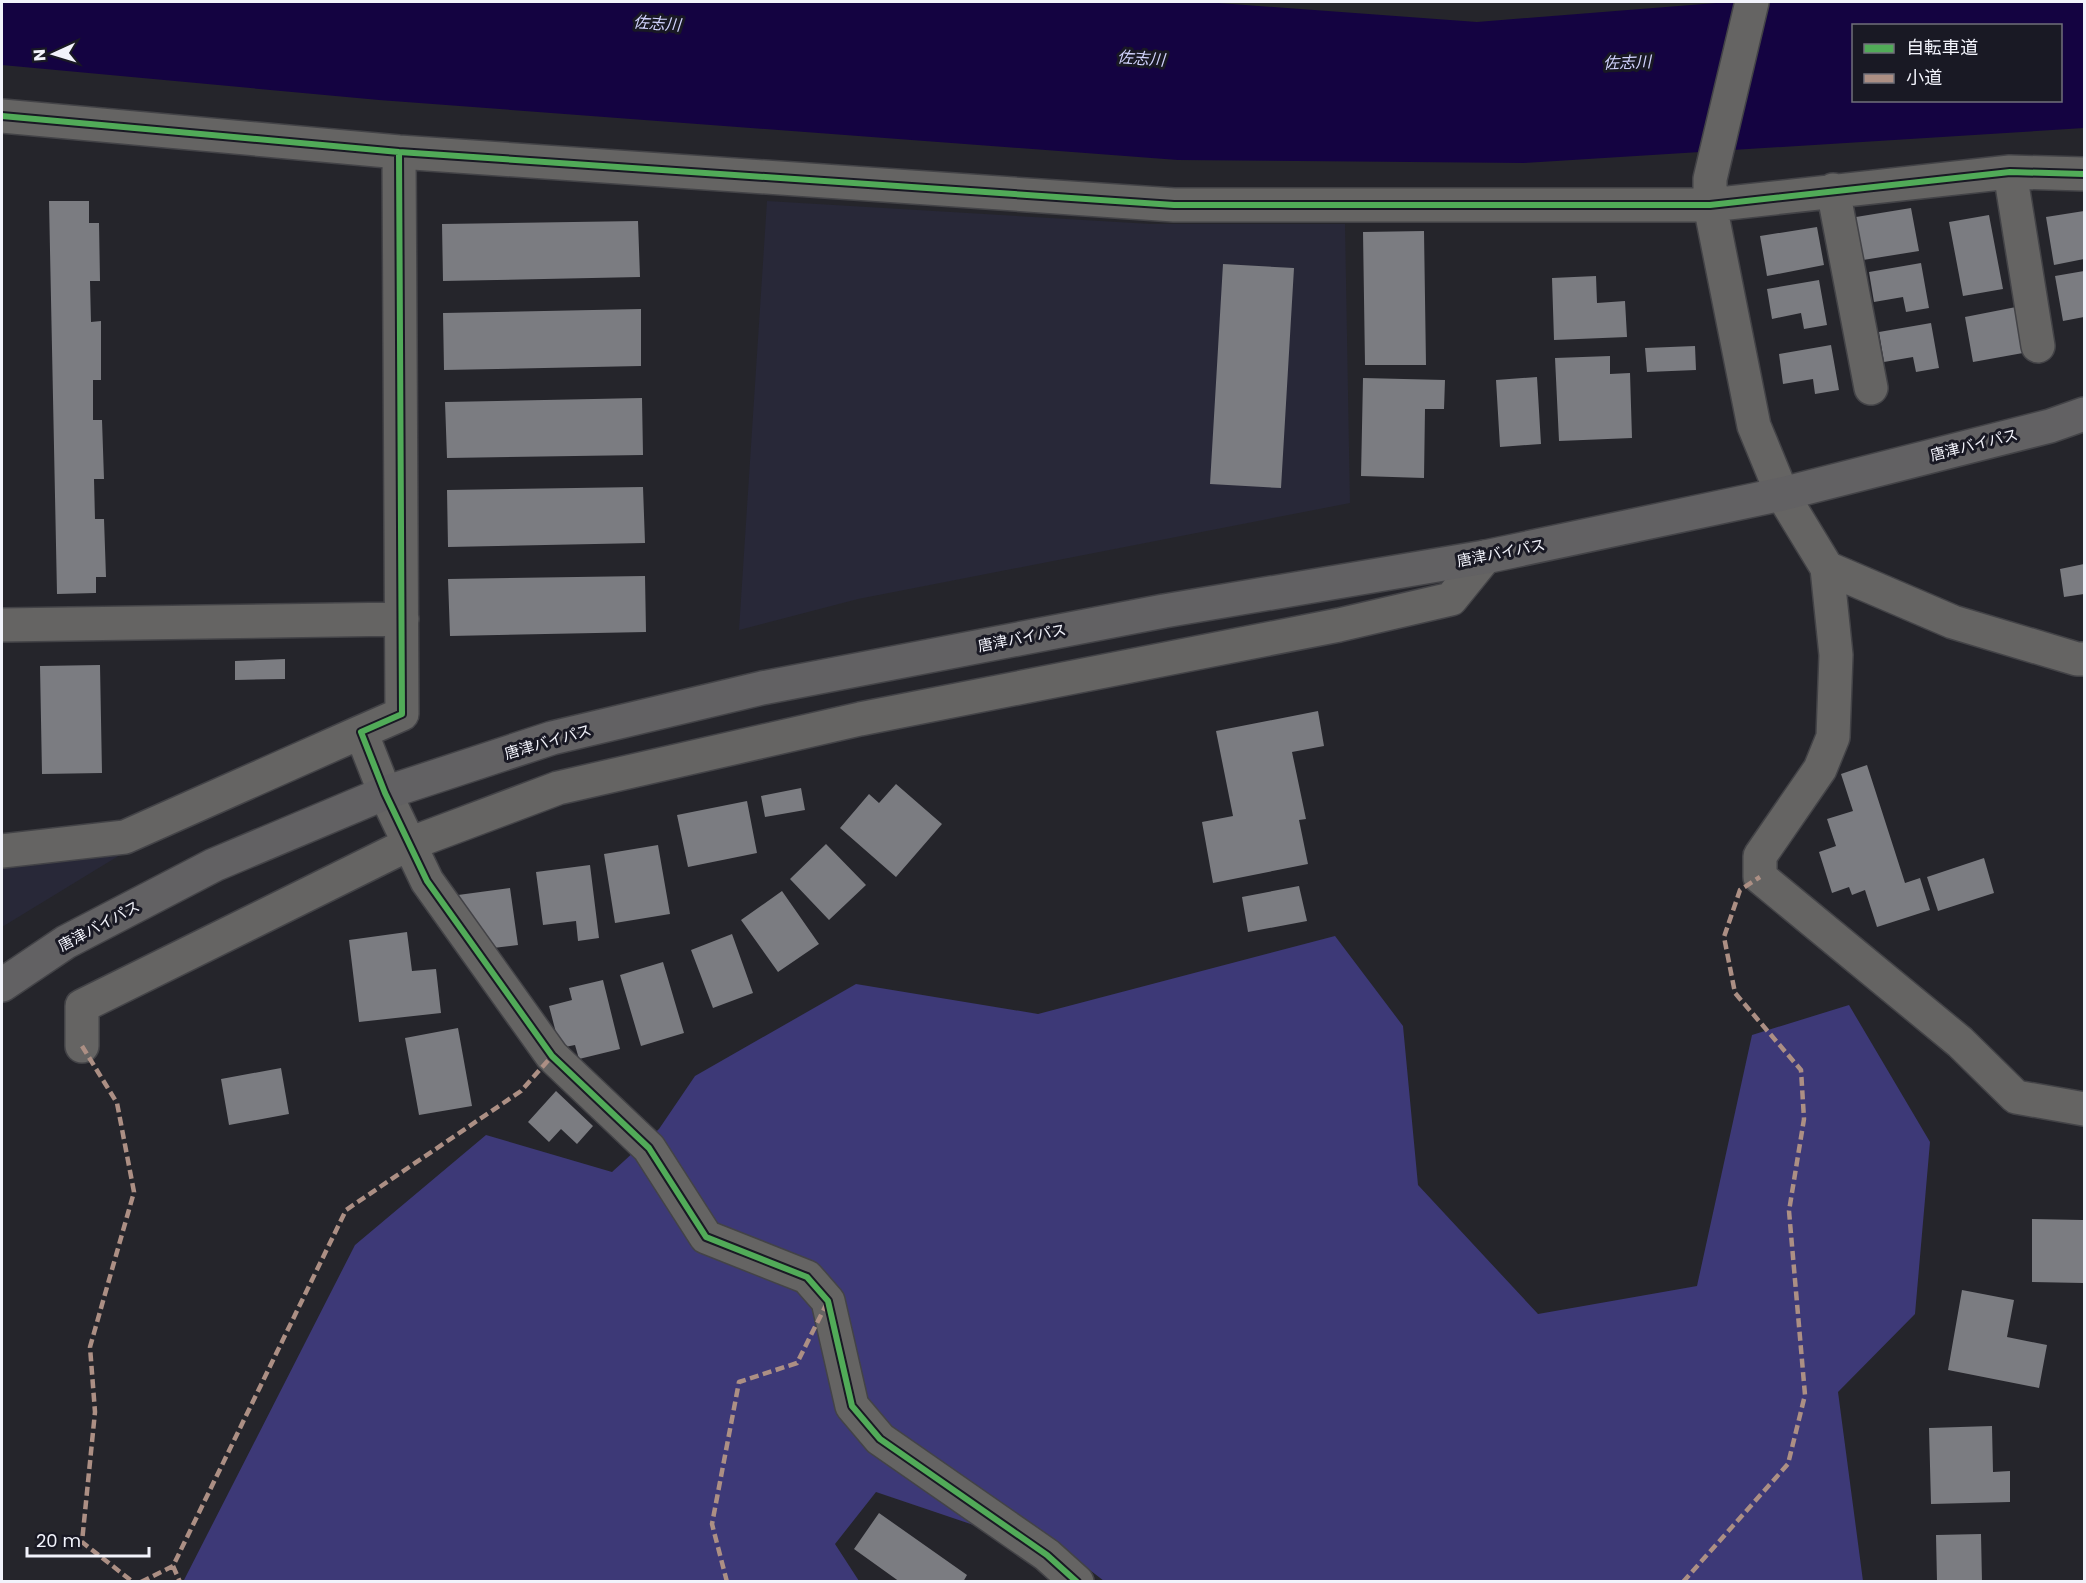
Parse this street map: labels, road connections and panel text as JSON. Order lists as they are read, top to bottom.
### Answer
{
  "streets": {
    "highway": ["唐津バイパス"]
  },
  "water": ["佐志川"],
  "legend": ["自転車道", "小道"],
  "scale_bar": "20 m",
  "north": "left"
}
